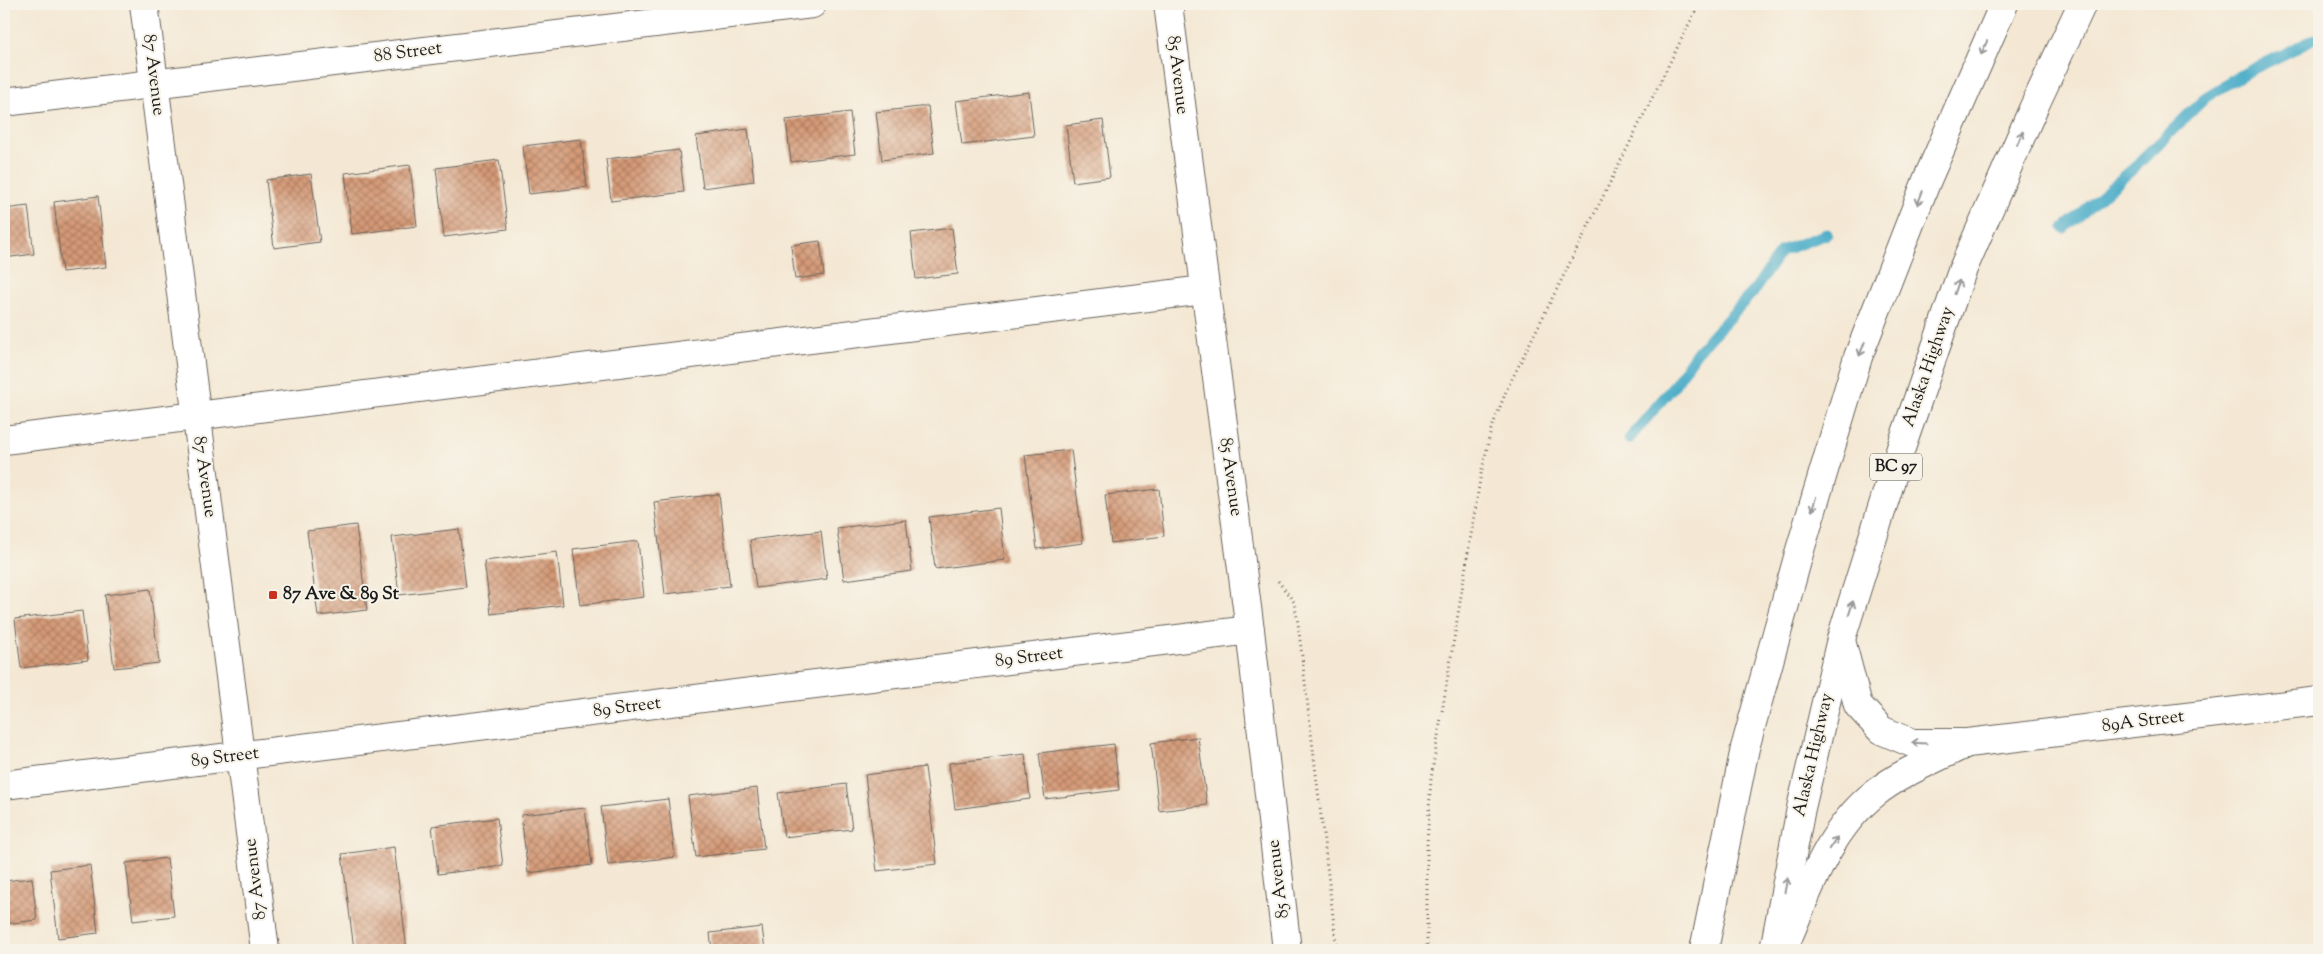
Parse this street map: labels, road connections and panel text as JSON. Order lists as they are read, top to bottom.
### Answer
{
  "streets": {
    "main road": [
      "88 Street",
      "87 Avenue",
      "85 Avenue",
      "Alaska Highway",
      "BC 97",
      "89 Street",
      "89A Street"
    ]
  },
  "crossings": [
    ["88 Street", "87 Avenue"],
    ["87 Avenue", "89 Street"],
    ["85 Avenue", "89 Street"]
  ],
  "places": {
    "transit": ["87 Ave & 89 St"]
  }
}
